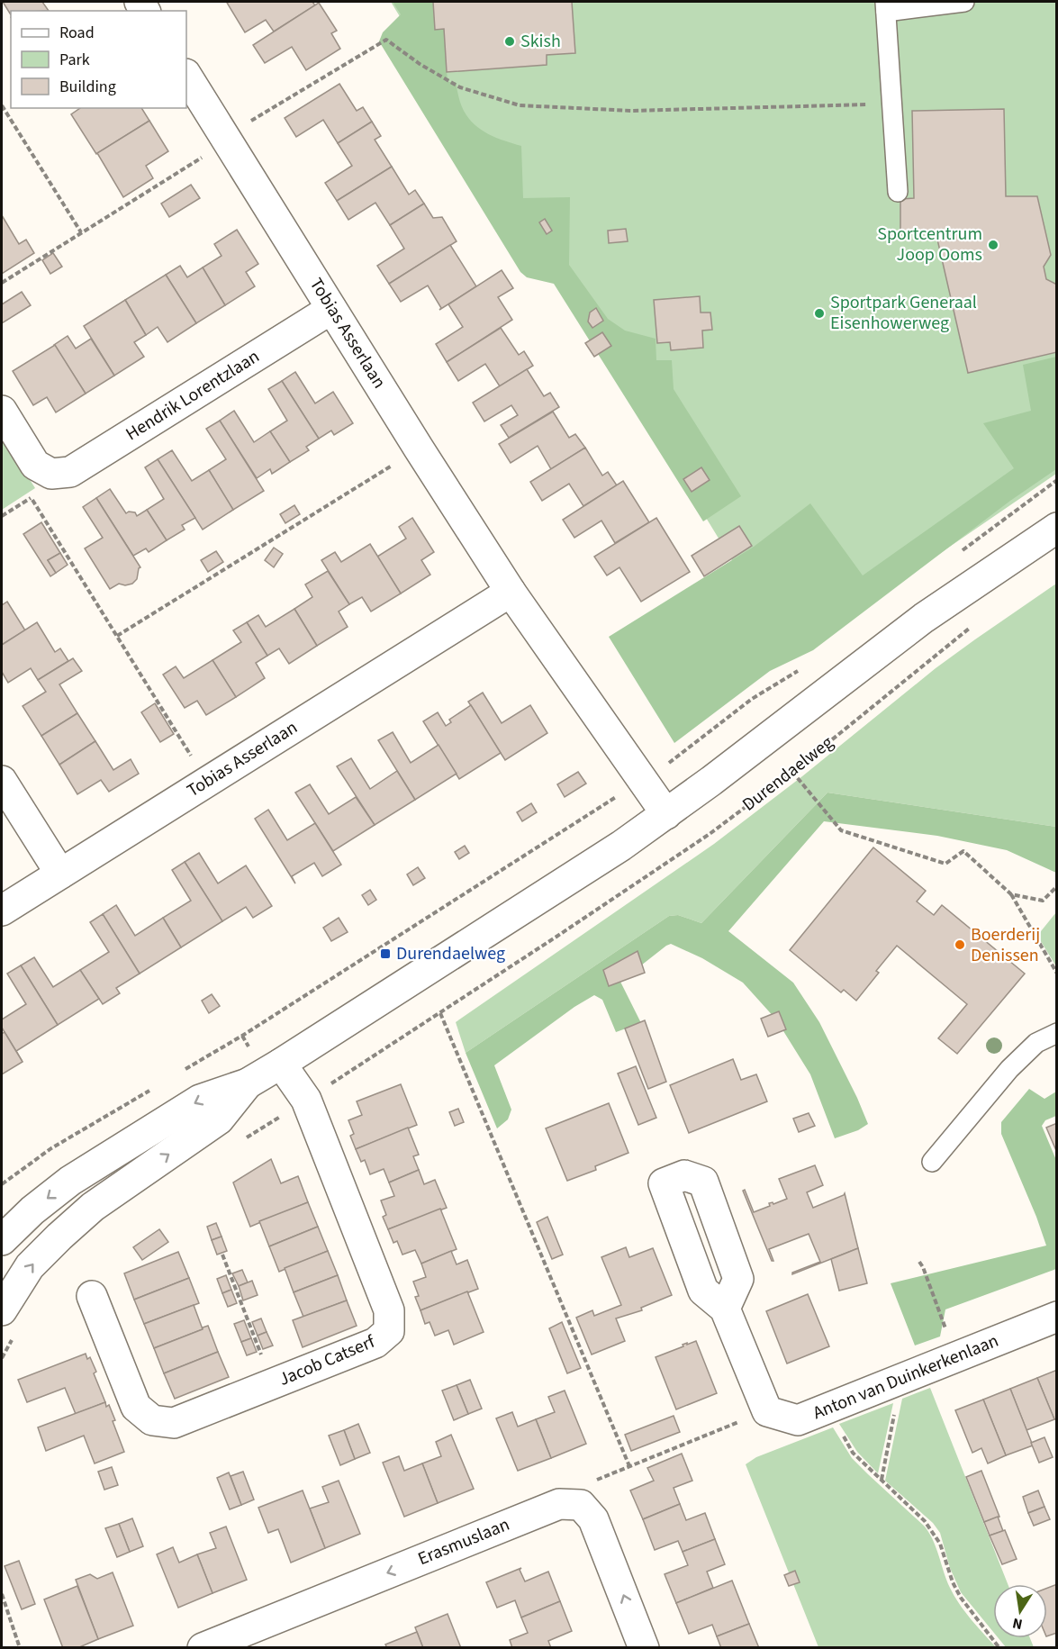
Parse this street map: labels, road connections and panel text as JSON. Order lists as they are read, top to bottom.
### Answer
{
  "streets": {
    "street": [
      "Tobias Asserlaan",
      "Hendrik Lorentzlaan",
      "Jacob Catserf",
      "Anton van Duinkerkenlaan",
      "Erasmuslaan"
    ],
    "path": ["Durendaelweg"]
  },
  "crossings": [
    ["Tobias Asserlaan", "Hendrik Lorentzlaan"],
    ["Durendaelweg", "Jacob Catserf"]
  ],
  "one_way": ["Erasmuslaan"],
  "places": {
    "other": [
      "Skish",
      "Sportcentrum Joop Ooms",
      "Sportpark Generaal Eisenhowerweg",
      "Boerderij Denissen"
    ],
    "transit": ["Durendaelweg"]
  },
  "legend": ["Road", "Park", "Building"],
  "north": "bottom"
}
